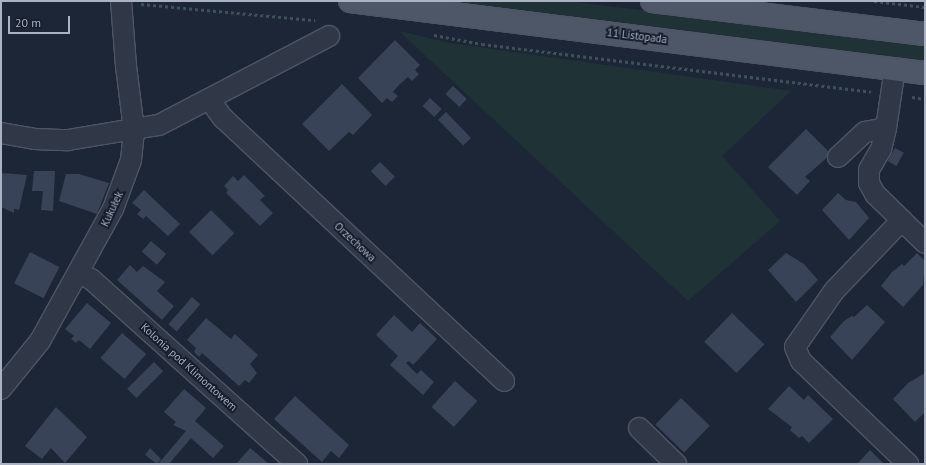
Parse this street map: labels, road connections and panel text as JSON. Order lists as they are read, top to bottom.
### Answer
{
  "streets": {
    "main road": ["11 Listopada"],
    "street": ["Kukułek", "Orzechowa", "Kolonia pod Klimontowem"]
  },
  "crossings": [
    ["Kukułek", "Kolonia pod Klimontowem"]
  ],
  "scale_bar": "20 m"
}
